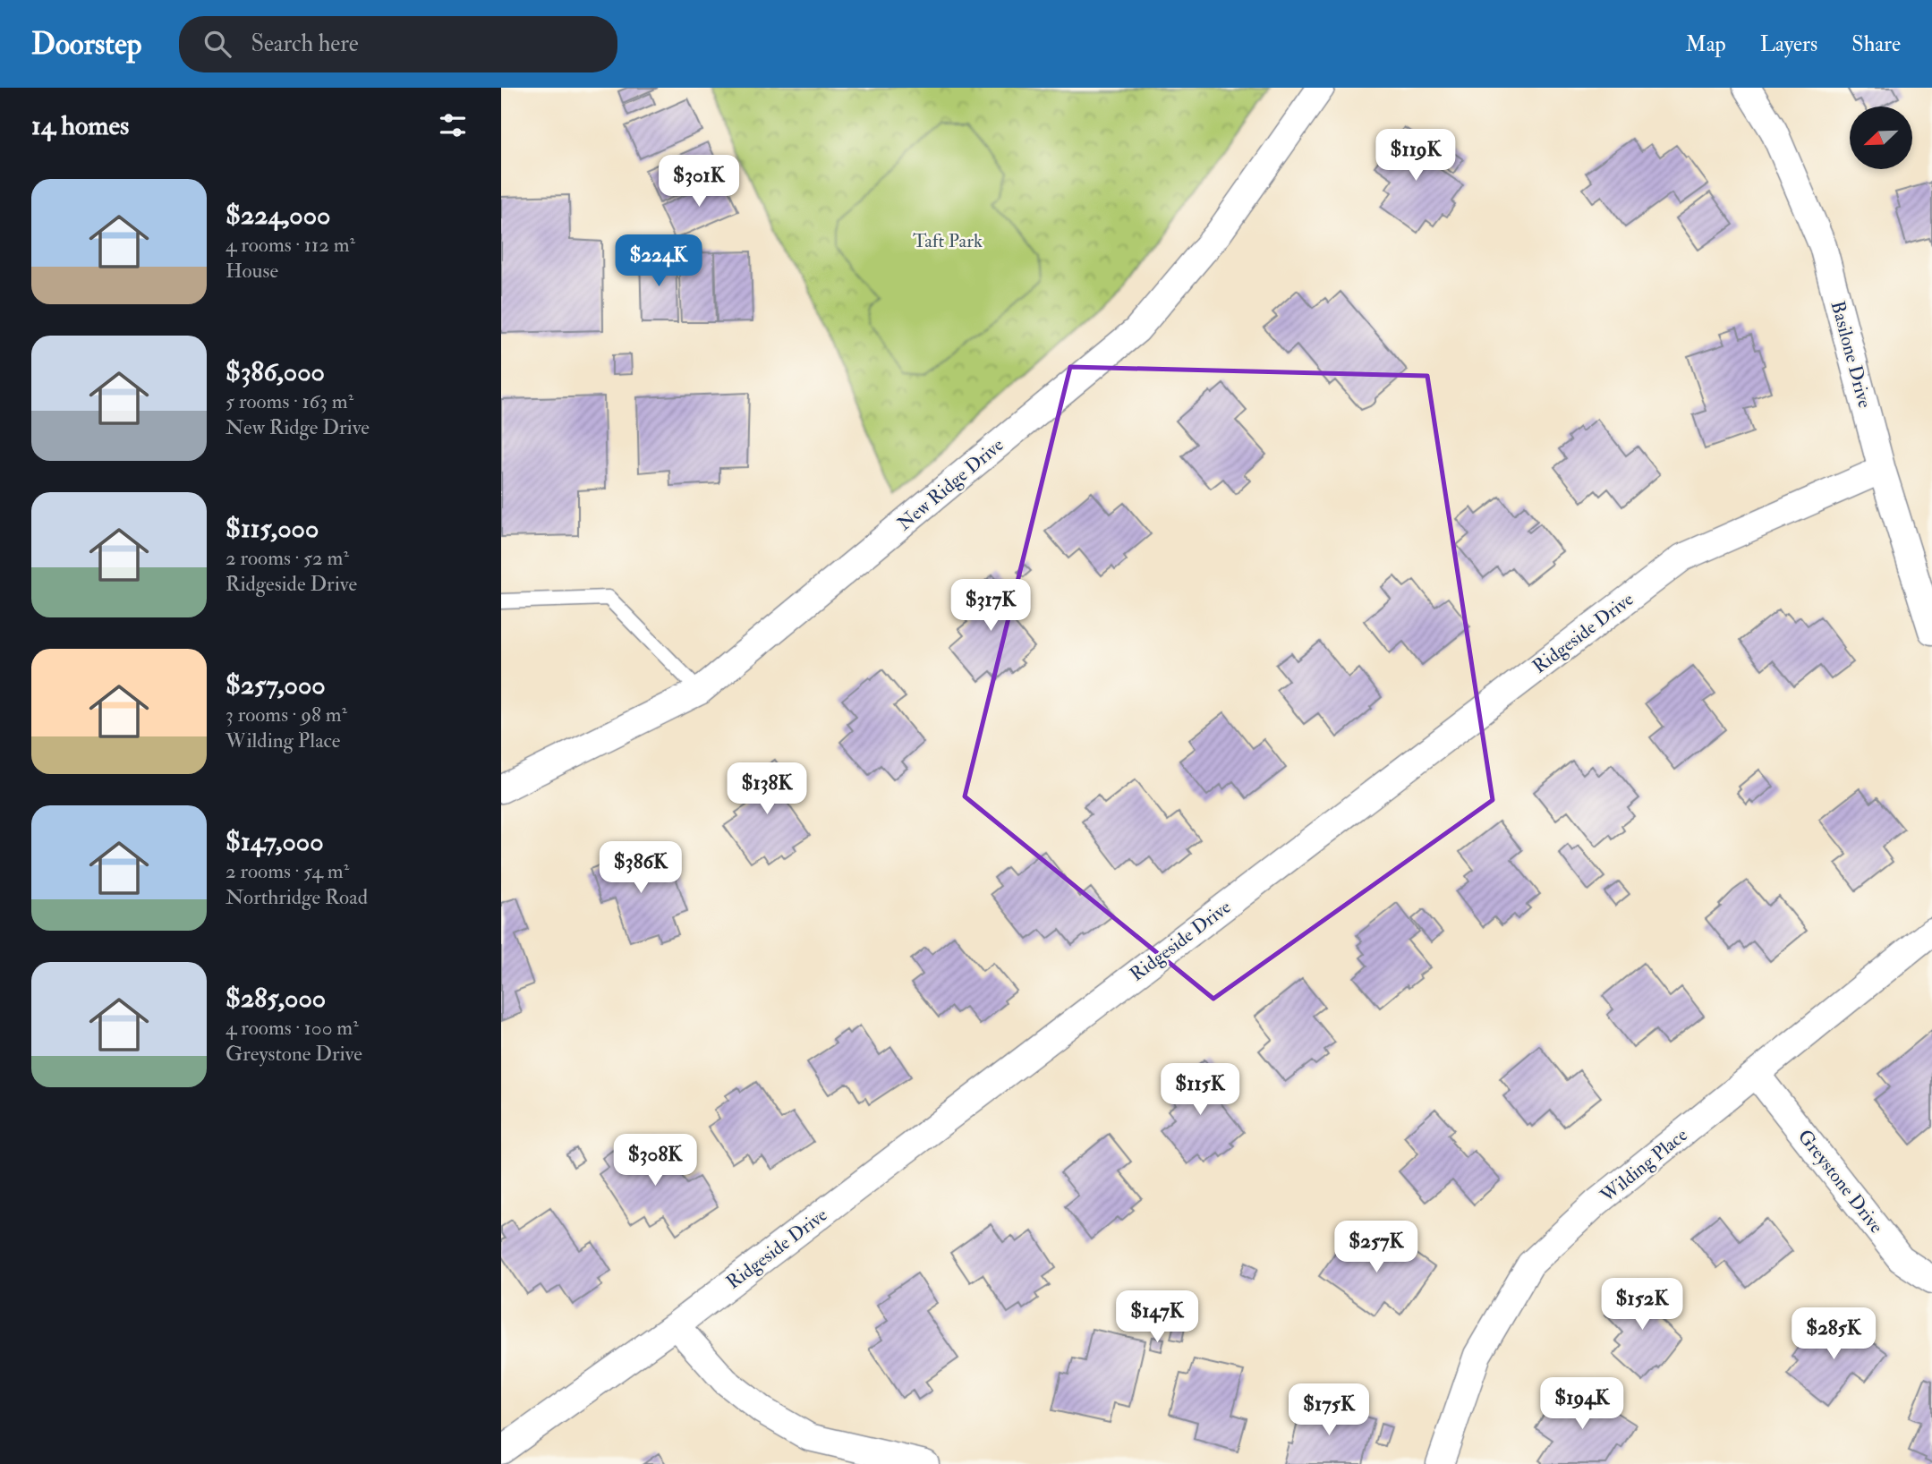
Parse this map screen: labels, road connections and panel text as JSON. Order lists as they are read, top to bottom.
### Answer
{
  "streets": {
    "street": [
      "Basilone Drive",
      "New Ridge Drive",
      "Ridgeside Drive",
      "Wilding Place",
      "Greystone Drive"
    ]
  },
  "crossings": [
    ["Basilone Drive", "Ridgeside Drive"],
    ["Wilding Place", "Greystone Drive"]
  ],
  "parks": ["Taft Park"],
  "north": "bottom left",
  "page": {
    "header": "Doorstep",
    "search": "Search here",
    "nav": ["Map", "Layers", "Share"],
    "heading": "14 homes",
    "price": [
      "$119K",
      "$301K",
      "$224K",
      "$317K",
      "$138K",
      "$386K",
      "$115K",
      "$308K",
      "$257K",
      "$152K",
      "$147K",
      "$285K",
      "$194K",
      "$175K"
    ],
    "list": [
      {
        "name": "$224,000",
        "note": "4 rooms · 112 m² · House"
      },
      {
        "name": "$386,000",
        "note": "5 rooms · 163 m² · New Ridge Drive"
      },
      {
        "name": "$115,000",
        "note": "2 rooms · 52 m² · Ridgeside Drive"
      },
      {
        "name": "$257,000",
        "note": "3 rooms · 98 m² · Wilding Place"
      },
      {
        "name": "$147,000",
        "note": "2 rooms · 54 m² · Northridge Road"
      },
      {
        "name": "$285,000",
        "note": "4 rooms · 100 m² · Greystone Drive"
      }
    ]
  }
}
